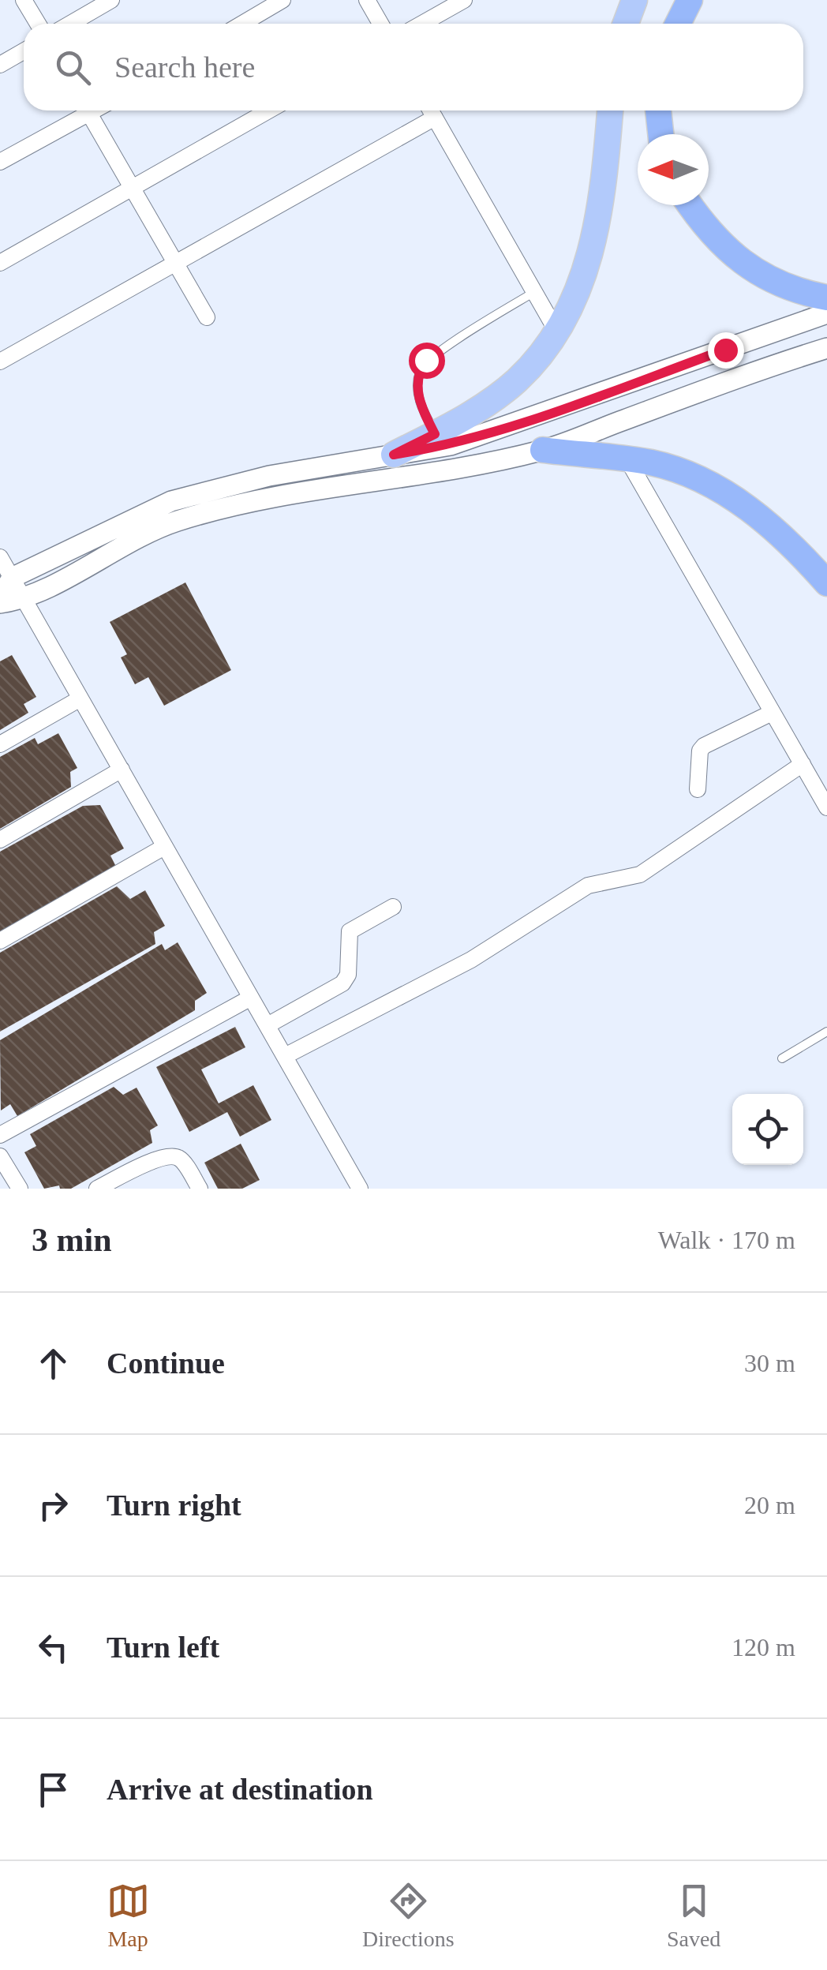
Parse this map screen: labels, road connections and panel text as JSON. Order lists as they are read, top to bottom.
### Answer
{
  "north": "left",
  "page": {
    "search": "Search here",
    "heading": ["3 min", "Walk · 170 m"],
    "list": [
      ["Continue", "30 m"],
      ["Turn right", "20 m"],
      ["Turn left", "120 m"],
      "Arrive at destination"
    ],
    "nav": ["Map", "Directions", "Saved"]
  }
}
